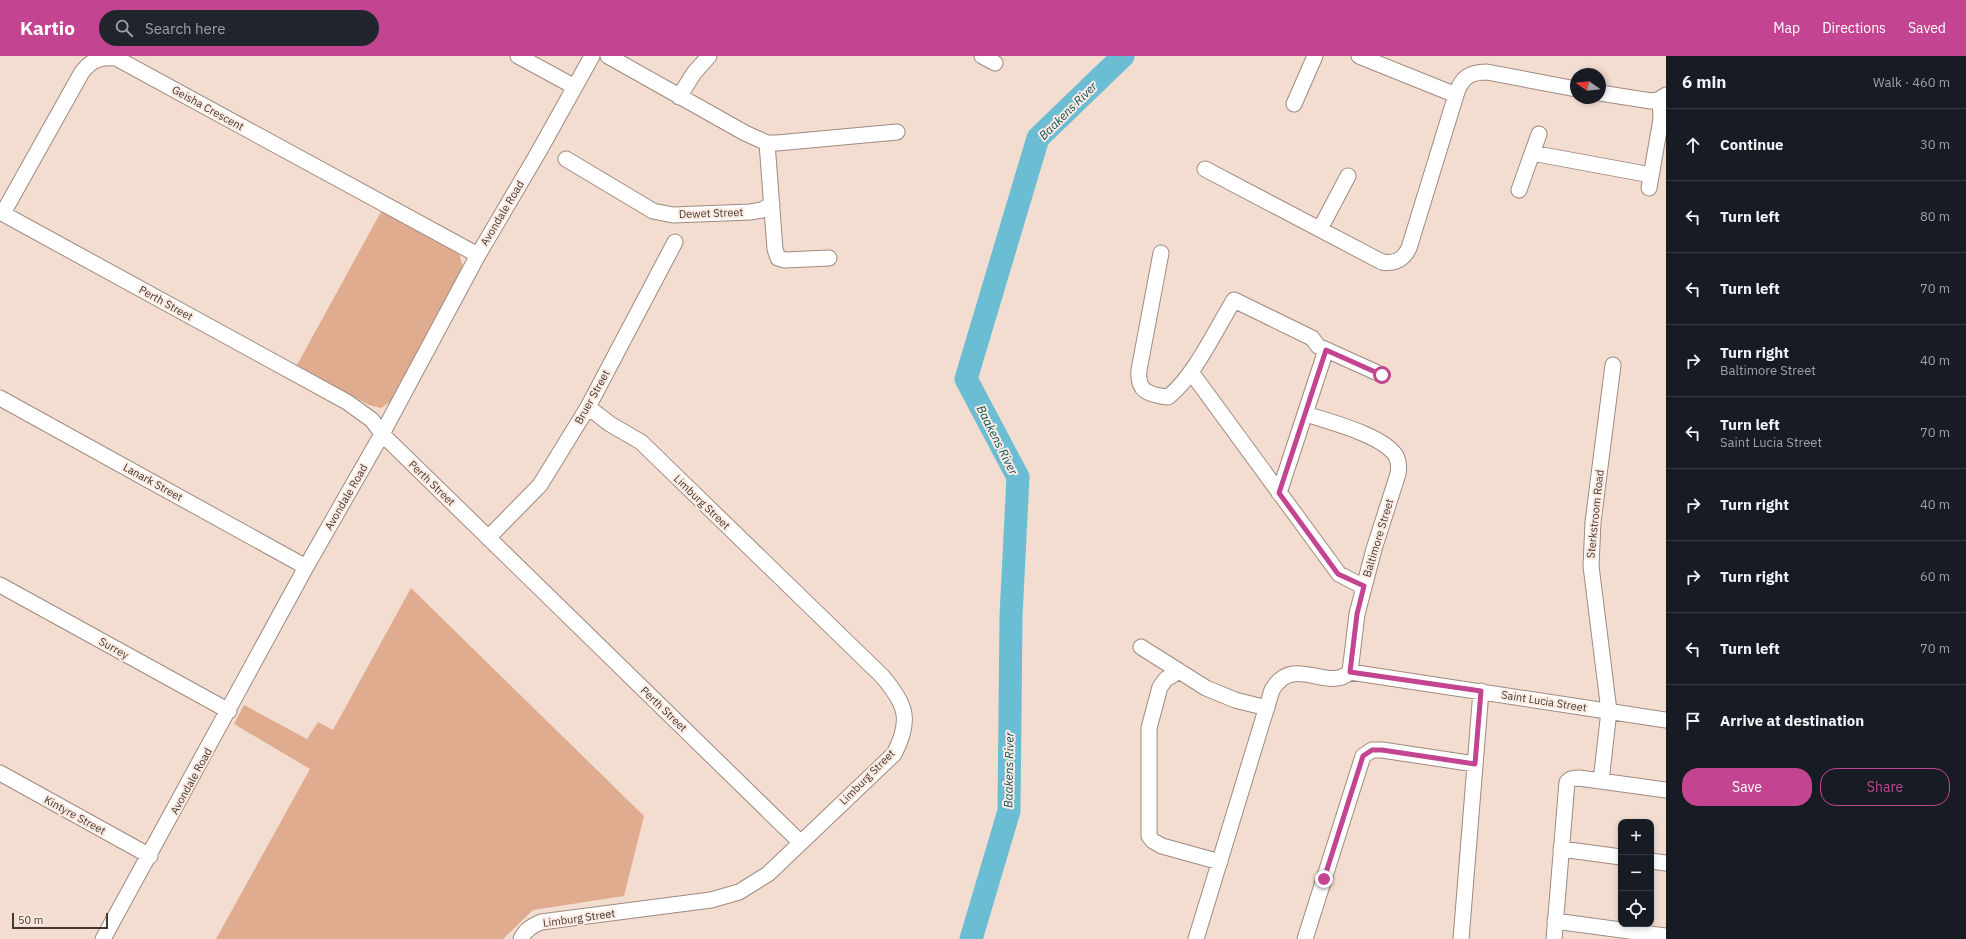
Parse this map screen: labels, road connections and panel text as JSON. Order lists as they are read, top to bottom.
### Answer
{
  "streets": {
    "street": [
      "Geisha Crescent",
      "Avondale Road",
      "Dewet Street",
      "Perth Street",
      "Bruer Street",
      "Lanark Street",
      "Limburg Street",
      "Sterkstroom Road",
      "Baltimore Street",
      "Surrey",
      "Saint Lucia Street",
      "Kintyre Street"
    ]
  },
  "crossings": [
    ["Geisha Crescent", "Avondale Road"],
    ["Geisha Crescent", "Perth Street"],
    ["Avondale Road", "Perth Street"],
    ["Avondale Road", "Lanark Street"],
    ["Avondale Road", "Surrey"],
    ["Avondale Road", "Kintyre Street"],
    ["Perth Street", "Bruer Street"],
    ["Perth Street", "Limburg Street"],
    ["Bruer Street", "Limburg Street"],
    ["Sterkstroom Road", "Saint Lucia Street"],
    ["Baltimore Street", "Saint Lucia Street"]
  ],
  "water": ["Baakens River"],
  "scale_bar": "50 m",
  "north": "left",
  "page": {
    "header": "Kartio",
    "search": "Search here",
    "nav": ["Map", "Directions", "Saved"],
    "heading": ["6 min", "Walk · 460 m"],
    "list": [
      ["Continue", "30 m"],
      ["Turn left", "80 m"],
      ["Turn left", "70 m"],
      ["Turn right", "Baltimore Street", "40 m"],
      ["Turn left", "Saint Lucia Street", "70 m"],
      ["Turn right", "40 m"],
      ["Turn right", "60 m"],
      ["Turn left", "70 m"],
      "Arrive at destination"
    ],
    "buttons": ["Save", "Share"],
    "map_buttons": ["+", "−"],
    "scale": "50 m"
  }
}
